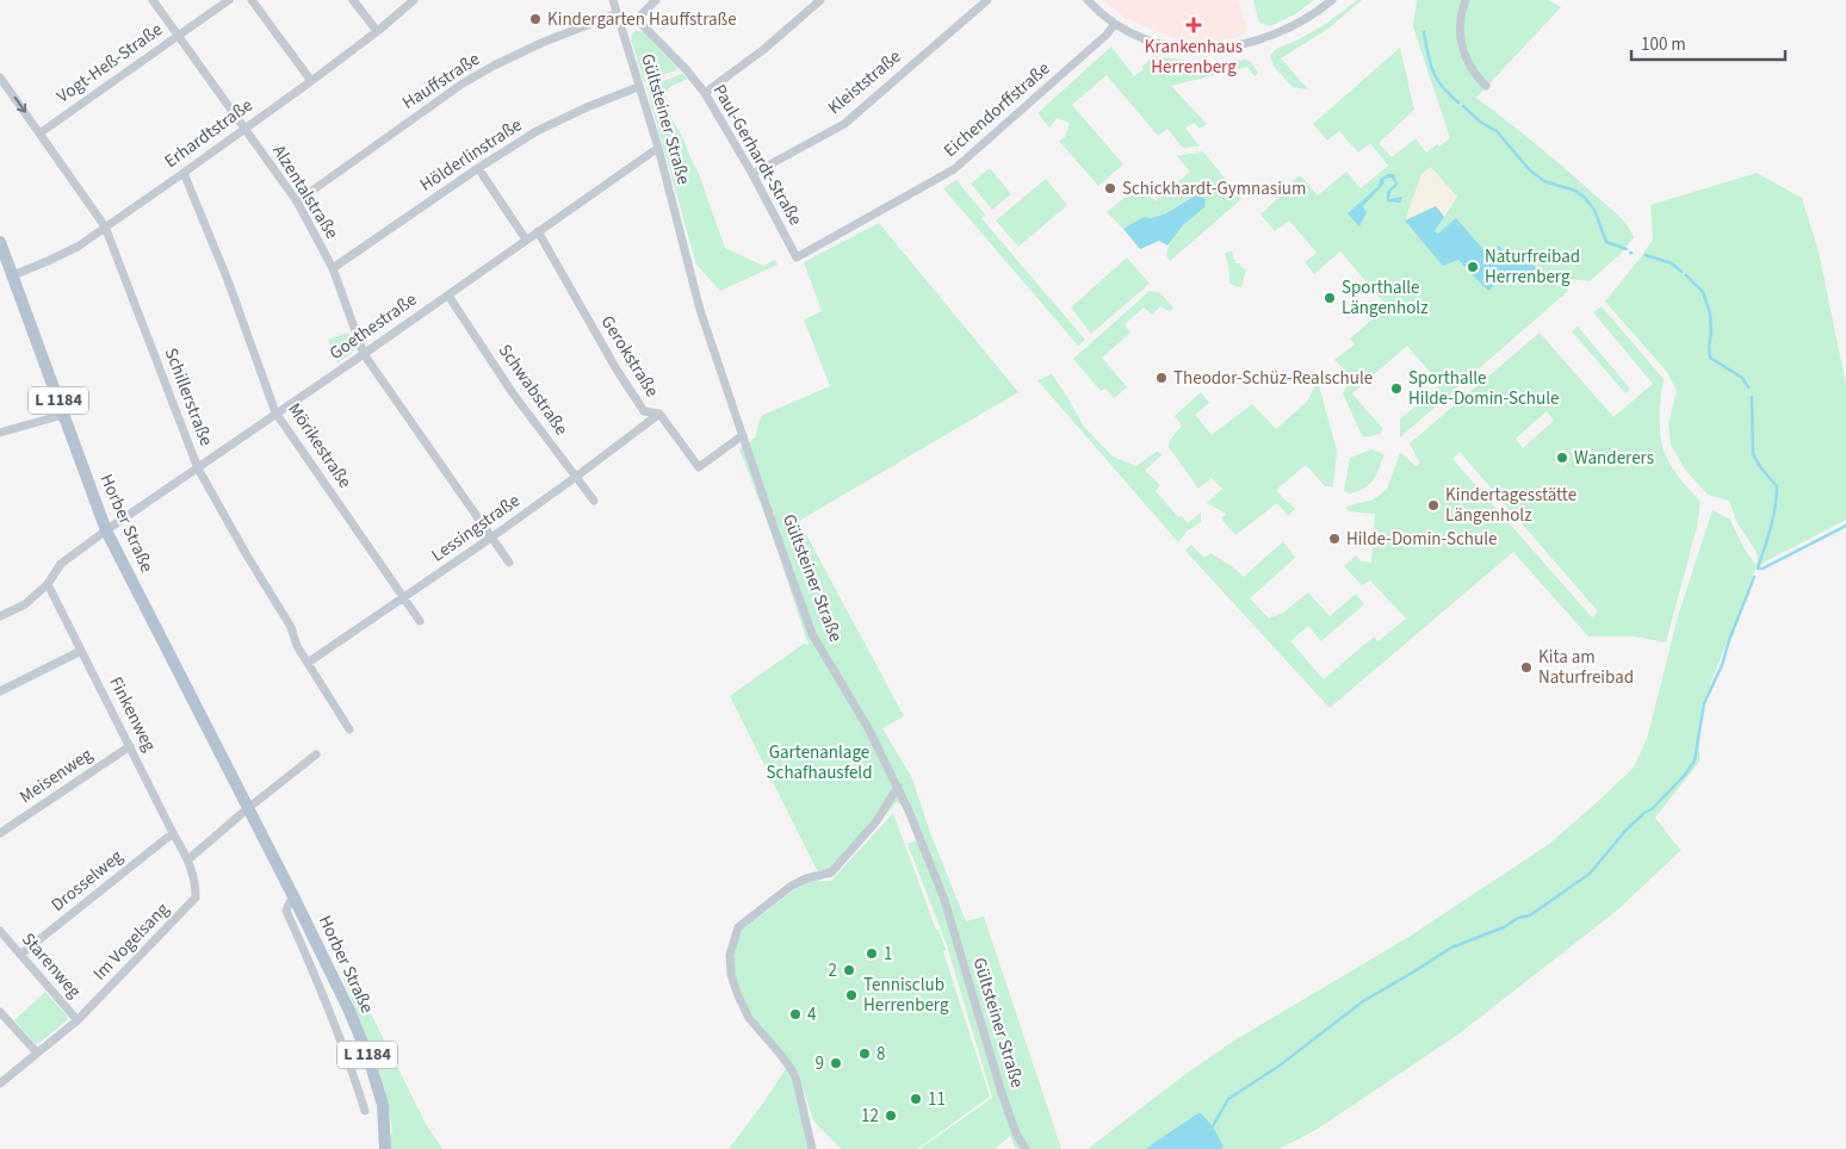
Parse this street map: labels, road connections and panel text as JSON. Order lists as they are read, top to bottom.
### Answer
{
  "streets": {
    "main road": ["L 1184", "Horber Straße"],
    "street": [
      "Vogt-Heß-Straße",
      "Hauffstraße",
      "Kleiststraße",
      "Eichendorffstraße",
      "Gültsteiner Straße",
      "Erhardtstraße",
      "Hölderlinstraße",
      "Paul-Gerhardt-Straße",
      "Alzentalstraße",
      "Goethestraße",
      "Gerokstraße",
      "Schwabstraße",
      "Schillerstraße",
      "Mörikestraße",
      "Lessingstraße",
      "Finkenweg",
      "Meisenweg",
      "Drosselweg",
      "Im Vogelsang",
      "Starenweg"
    ]
  },
  "crossings": [
    ["Vogt-Heß-Straße", "Alzentalstraße"],
    ["Vogt-Heß-Straße", "Schillerstraße"],
    ["Hauffstraße", "Gültsteiner Straße"],
    ["Hauffstraße", "Paul-Gerhardt-Straße"],
    ["Hauffstraße", "Alzentalstraße"],
    ["Kleiststraße", "Paul-Gerhardt-Straße"],
    ["Eichendorffstraße", "Paul-Gerhardt-Straße"],
    ["Gültsteiner Straße", "Hölderlinstraße"],
    ["Gültsteiner Straße", "Goethestraße"],
    ["Gültsteiner Straße", "Gerokstraße"],
    ["Erhardtstraße", "Alzentalstraße"],
    ["Erhardtstraße", "Schillerstraße"],
    ["Erhardtstraße", "Mörikestraße"],
    ["Erhardtstraße", "Horber Straße"],
    ["Hölderlinstraße", "Alzentalstraße"],
    ["Alzentalstraße", "Goethestraße"],
    ["Alzentalstraße", "Lessingstraße"],
    ["Goethestraße", "Gerokstraße"],
    ["Goethestraße", "Schwabstraße"],
    ["Goethestraße", "Schillerstraße"],
    ["Goethestraße", "Mörikestraße"],
    ["Goethestraße", "Horber Straße"],
    ["Goethestraße", "Finkenweg"],
    ["Gerokstraße", "Lessingstraße"],
    ["Schwabstraße", "Lessingstraße"],
    ["Schillerstraße", "Lessingstraße"],
    ["Mörikestraße", "Lessingstraße"],
    ["Finkenweg", "Meisenweg"],
    ["Finkenweg", "Drosselweg"],
    ["Finkenweg", "Im Vogelsang"],
    ["Drosselweg", "Starenweg"],
    ["Im Vogelsang", "Starenweg"]
  ],
  "parks": ["Gartenanlage Schafhausfeld"],
  "places": {
    "other": [
      "Kindergarten Hauffstraße",
      "Schickhardt-Gymnasium",
      "Naturfreibad Herrenberg",
      "Sporthalle Längenholz",
      "Theodor-Schüz-Realschule",
      "Sporthalle Hilde-Domin-Schule",
      "Wanderers",
      "Kindertagesstätte Längenholz",
      "Hilde-Domin-Schule",
      "Kita am Naturfreibad",
      "1",
      "2",
      "Tennisclub Herrenberg",
      "4",
      "8",
      "9",
      "11",
      "12"
    ],
    "health": ["Krankenhaus Herrenberg"]
  },
  "scale_bar": "100 m"
}
